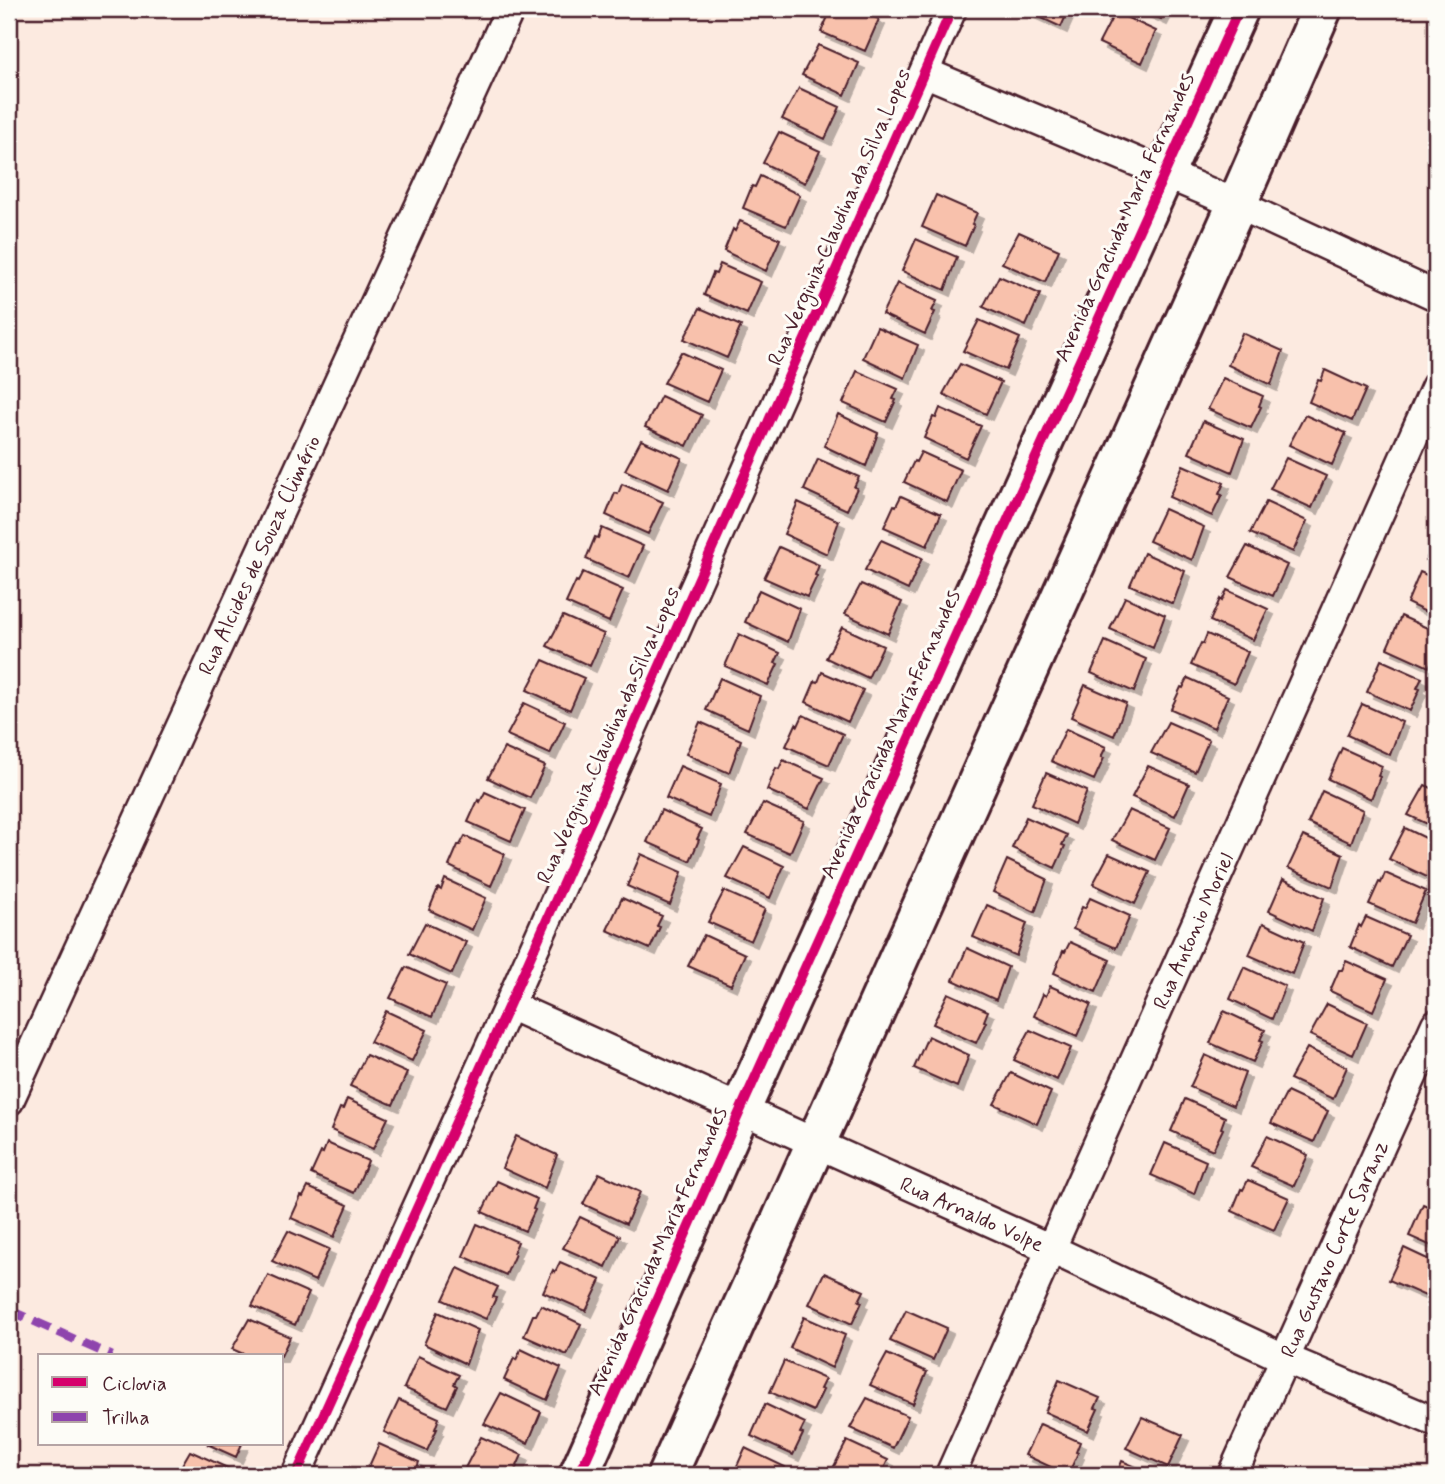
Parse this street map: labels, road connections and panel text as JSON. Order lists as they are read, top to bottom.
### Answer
{
  "streets": {
    "street": [
      "Rua Verginia Claudina da Silva Lopes",
      "Avenida Gracinda Maria Fernandes",
      "Rua Alcides de Souza Climério",
      "Rua Antonio Moriel",
      "Rua Arnaldo Volpe",
      "Rua Gustavo Corte Saranz"
    ]
  },
  "crossings": [
    ["Rua Verginia Claudina da Silva Lopes", "Rua Arnaldo Volpe"],
    ["Avenida Gracinda Maria Fernandes", "Rua Arnaldo Volpe"],
    ["Rua Antonio Moriel", "Rua Arnaldo Volpe"],
    ["Rua Arnaldo Volpe", "Rua Gustavo Corte Saranz"]
  ],
  "legend": ["Ciclovia", "Trilha"]
}
